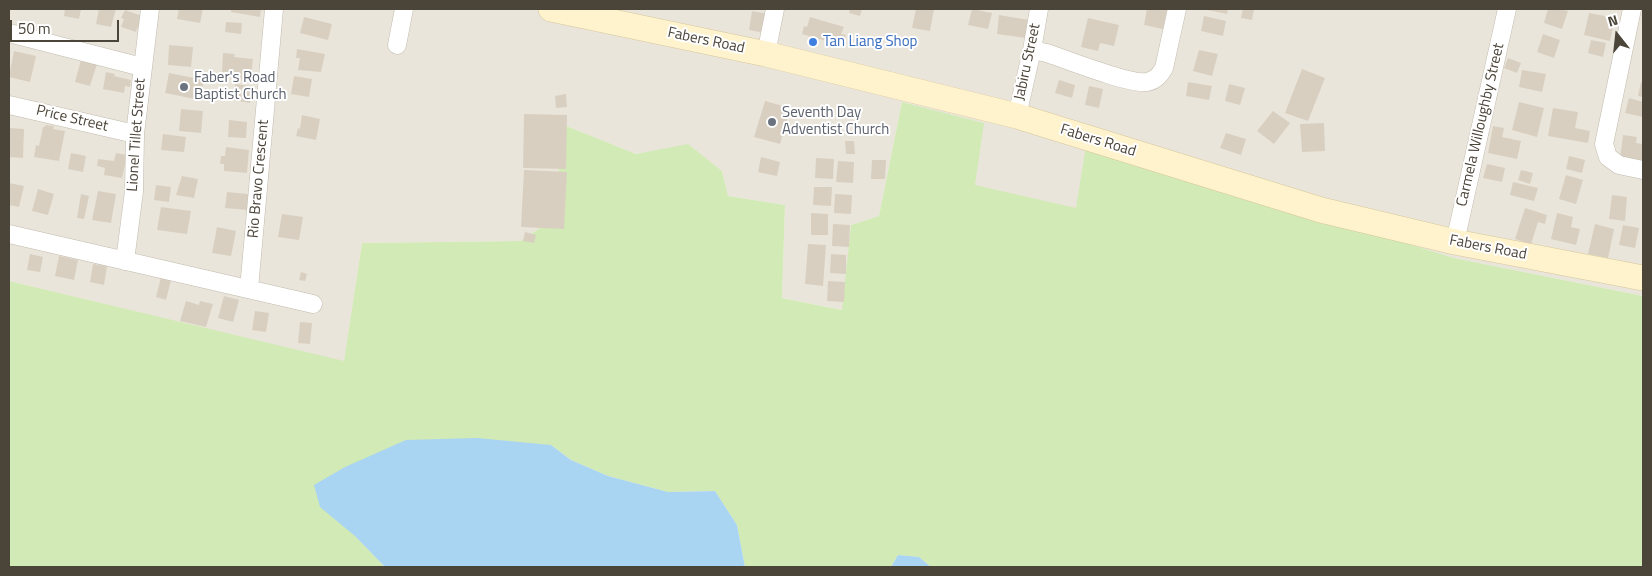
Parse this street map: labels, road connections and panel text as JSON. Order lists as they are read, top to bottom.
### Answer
{
  "streets": {
    "main road": ["Fabers Road"],
    "street": [
      "Jabiru Street",
      "Price Street",
      "Carmela Willoughby Street",
      "Lionel Tillet Street",
      "Rio Bravo Crescent"
    ]
  },
  "crossings": [
    ["Fabers Road", "Jabiru Street"],
    ["Fabers Road", "Carmela Willoughby Street"],
    ["Price Street", "Lionel Tillet Street"]
  ],
  "places": ["Tan Liang Shop", "Faber's Road Baptist Church", "Seventh Day Adventist Church"],
  "scale_bar": "50 m",
  "north": "top"
}
